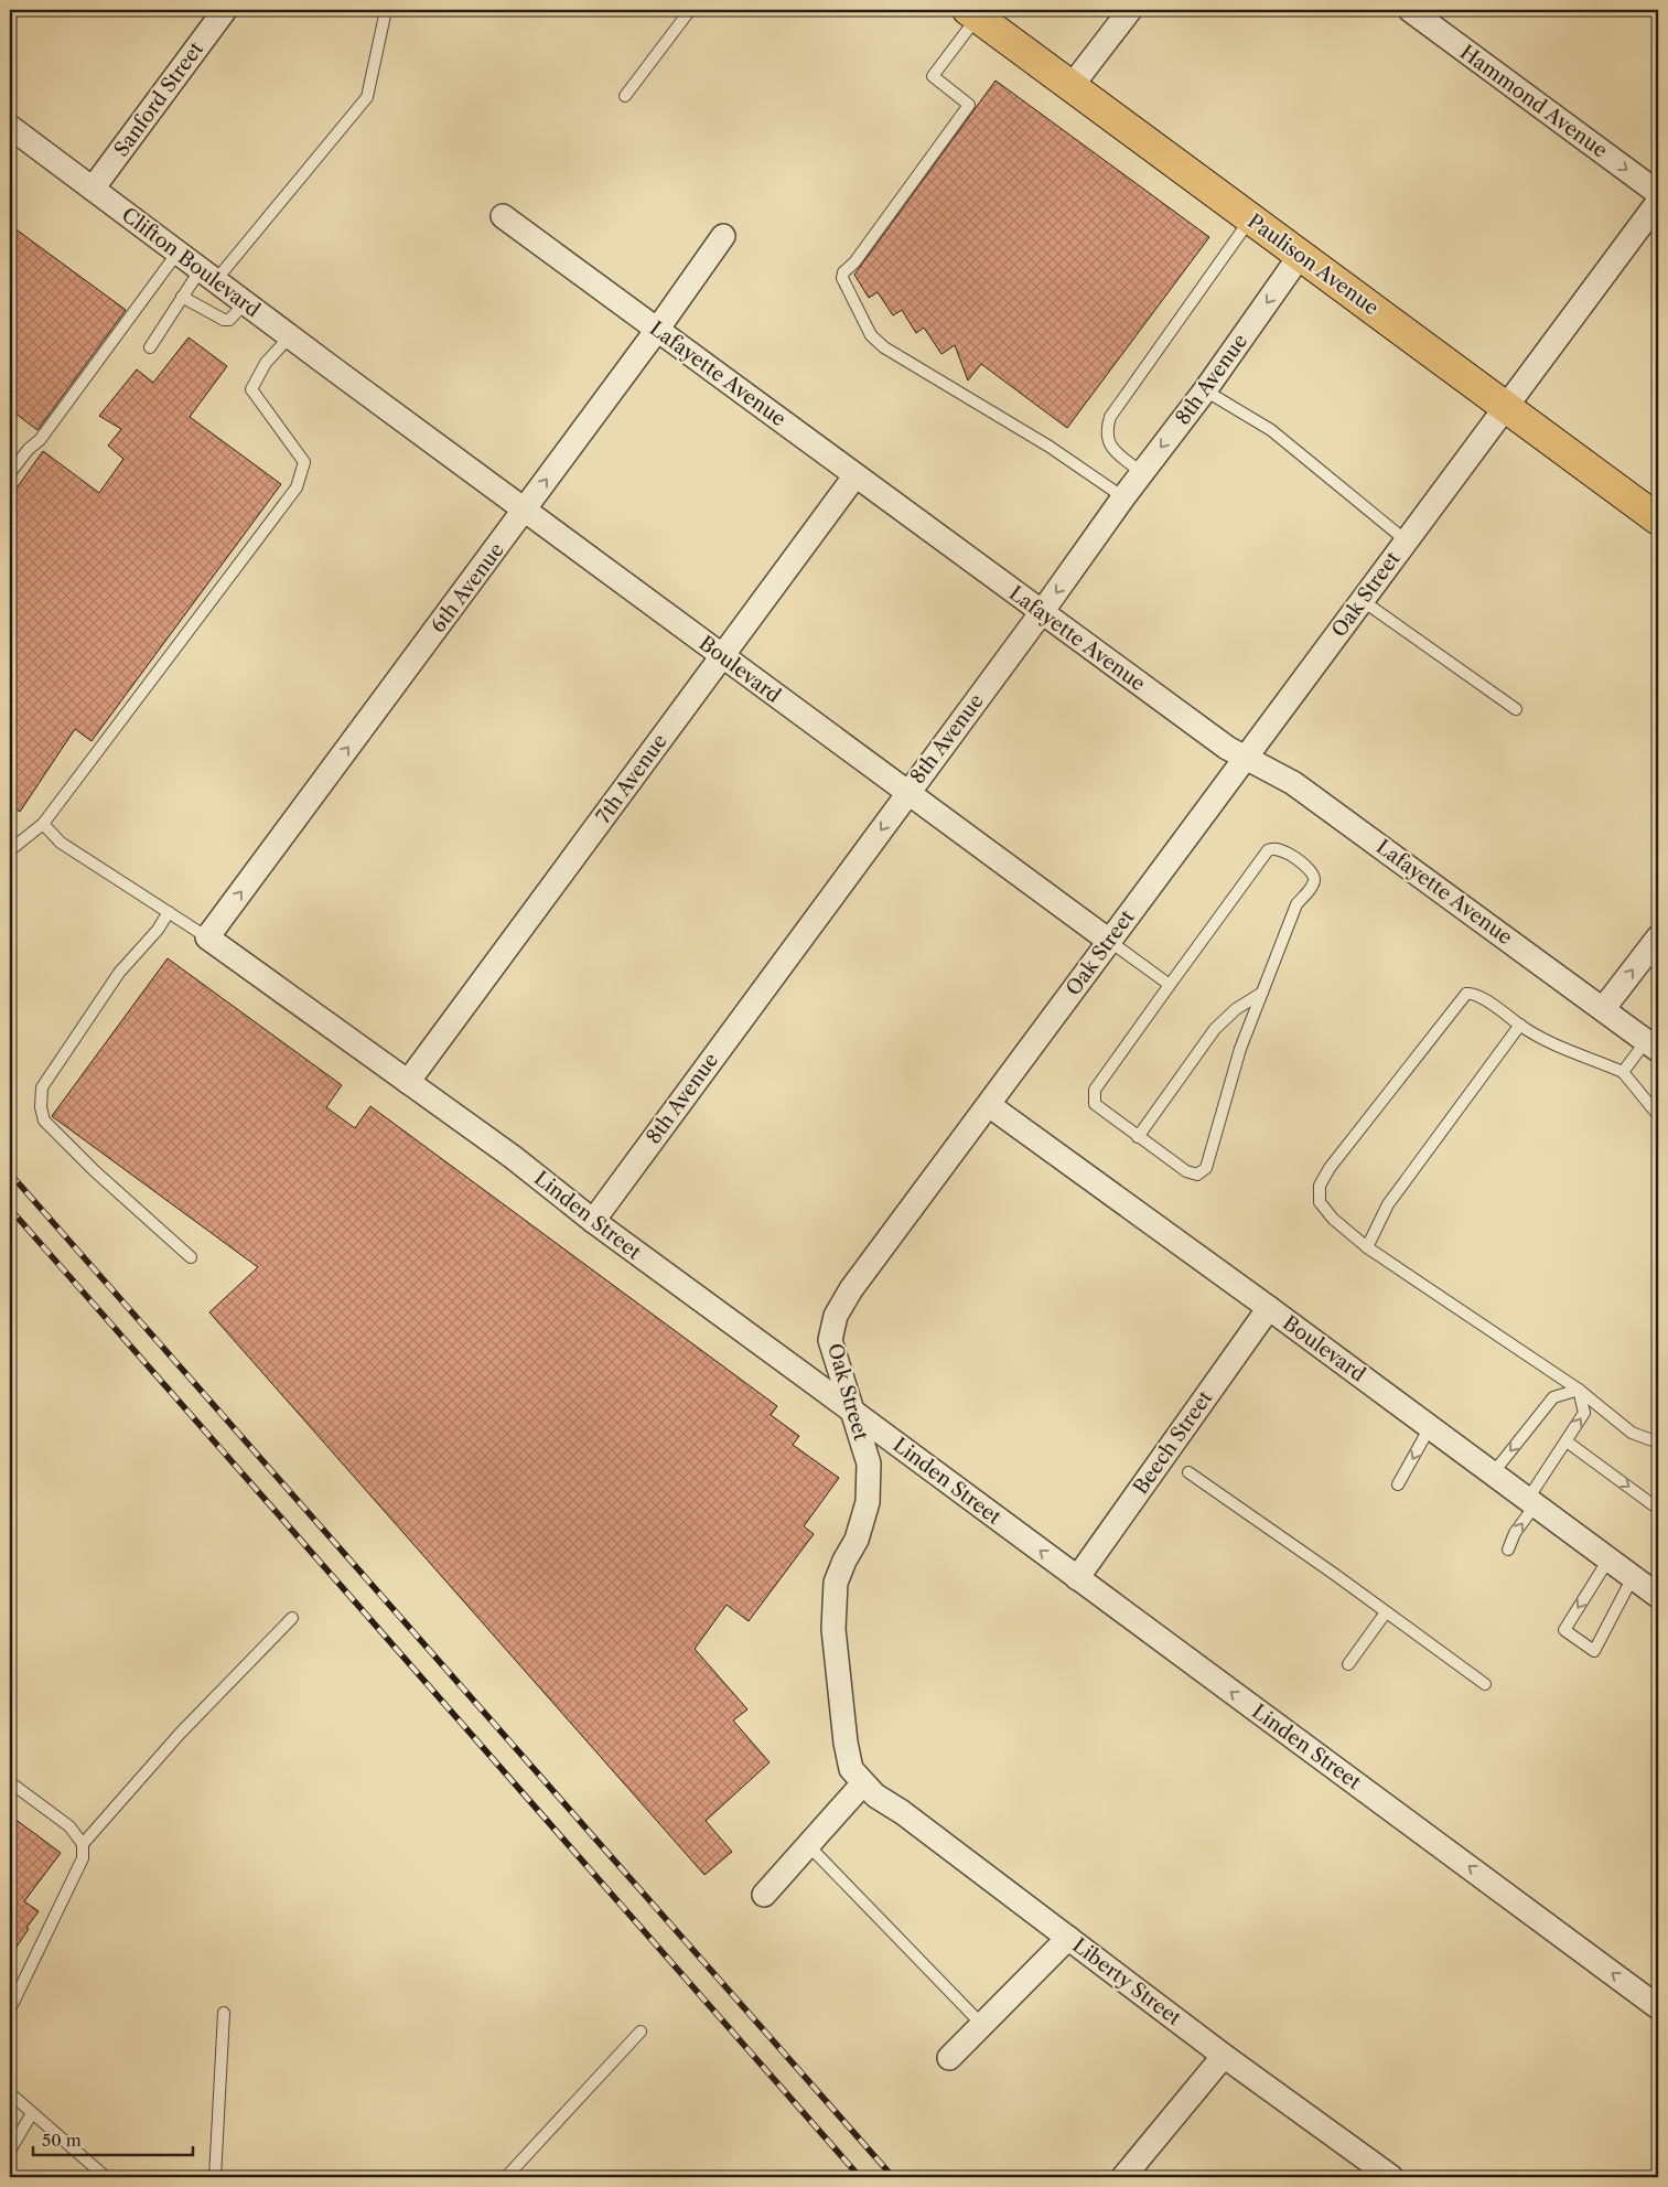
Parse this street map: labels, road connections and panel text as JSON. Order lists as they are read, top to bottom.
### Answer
{
  "streets": {
    "main road": ["Paulison Avenue"],
    "street": [
      "Sanford Street",
      "Hammond Avenue",
      "Clifton Boulevard",
      "Lafayette Avenue",
      "8th Avenue",
      "6th Avenue",
      "Oak Street",
      "Boulevard",
      "7th Avenue",
      "Linden Street",
      "Beech Street",
      "Liberty Street"
    ]
  },
  "crossings": [
    ["Sanford Street", "Clifton Boulevard"],
    ["Clifton Boulevard", "Boulevard"],
    ["Paulison Avenue", "8th Avenue"],
    ["Paulison Avenue", "Oak Street"],
    ["Lafayette Avenue", "8th Avenue"],
    ["Lafayette Avenue", "6th Avenue"],
    ["Lafayette Avenue", "Oak Street"],
    ["Lafayette Avenue", "7th Avenue"],
    ["8th Avenue", "Boulevard"],
    ["8th Avenue", "Linden Street"],
    ["6th Avenue", "Boulevard"],
    ["6th Avenue", "Linden Street"],
    ["Oak Street", "Boulevard"],
    ["Oak Street", "Linden Street"],
    ["Oak Street", "Liberty Street"],
    ["Boulevard", "7th Avenue"],
    ["Boulevard", "Beech Street"],
    ["7th Avenue", "Linden Street"],
    ["Linden Street", "Beech Street"]
  ],
  "one_way": [
    "Hammond Avenue",
    "8th Avenue",
    "6th Avenue",
    "Linden Street"
  ],
  "scale_bar": "50 m"
}
